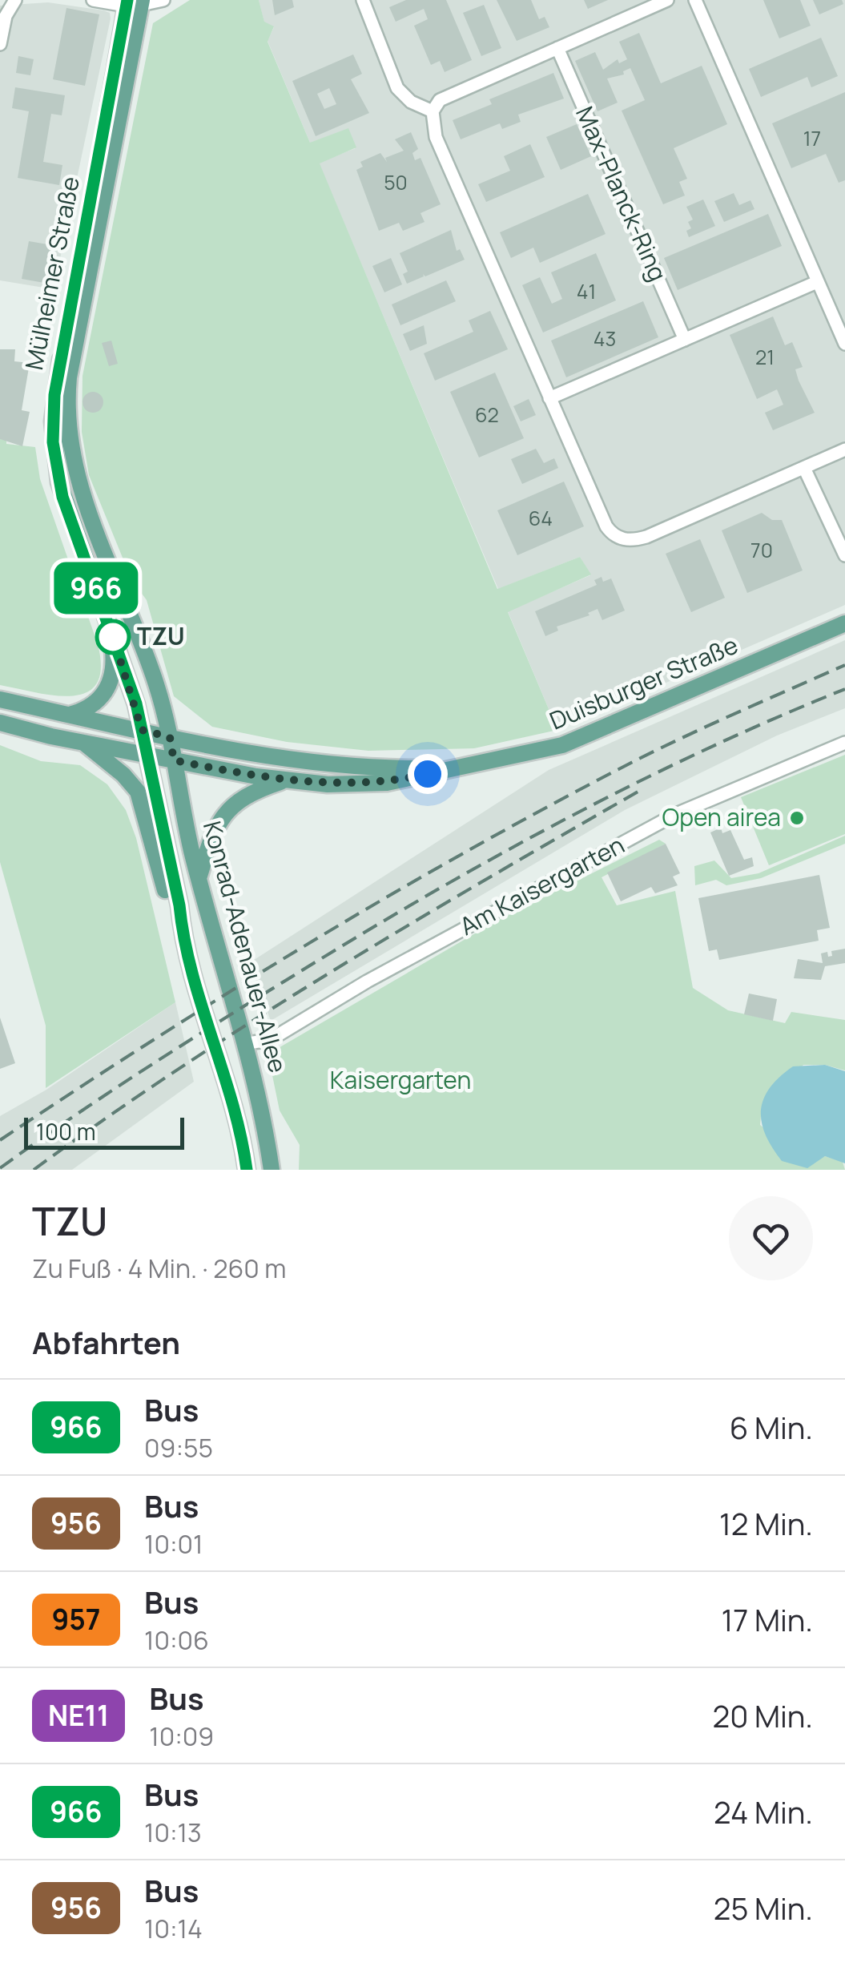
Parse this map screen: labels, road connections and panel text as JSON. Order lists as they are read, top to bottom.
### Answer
{
  "streets": {
    "main road": ["Mülheimer Straße", "Duisburger Straße", "Konrad-Adenauer-Allee"],
    "street": ["Max-Planck-Ring", "Am Kaisergarten"]
  },
  "crossings": [
    ["Mülheimer Straße", "Duisburger Straße"],
    ["Mülheimer Straße", "Konrad-Adenauer-Allee"],
    ["Duisburger Straße", "Konrad-Adenauer-Allee"],
    ["Am Kaisergarten", "Konrad-Adenauer-Allee"]
  ],
  "parks": ["Kaisergarten"],
  "places": ["TZU", "Open airea"],
  "lines": ["bus line 966"],
  "house_numbers": [
    "17",
    "50",
    "41",
    "43",
    "21",
    "62",
    "64",
    "70"
  ],
  "scale_bar": "100 m",
  "page": {
    "on_map": "966",
    "scale": "100 m",
    "heading": [
      ["TZU", "Zu Fuß · 4 Min. · 260 m"],
      "Abfahrten"
    ],
    "list": [
      {
        "mark": "966",
        "name": "Bus",
        "note": "09:55",
        "value": "6 Min."
      },
      {
        "mark": "956",
        "name": "Bus",
        "note": "10:01",
        "value": "12 Min."
      },
      {
        "mark": "957",
        "name": "Bus",
        "note": "10:06",
        "value": "17 Min."
      },
      {
        "mark": "NE11",
        "name": "Bus",
        "note": "10:09",
        "value": "20 Min."
      },
      {
        "mark": "966",
        "name": "Bus",
        "note": "10:13",
        "value": "24 Min."
      },
      {
        "mark": "956",
        "name": "Bus",
        "note": "10:14",
        "value": "25 Min."
      }
    ]
  }
}
